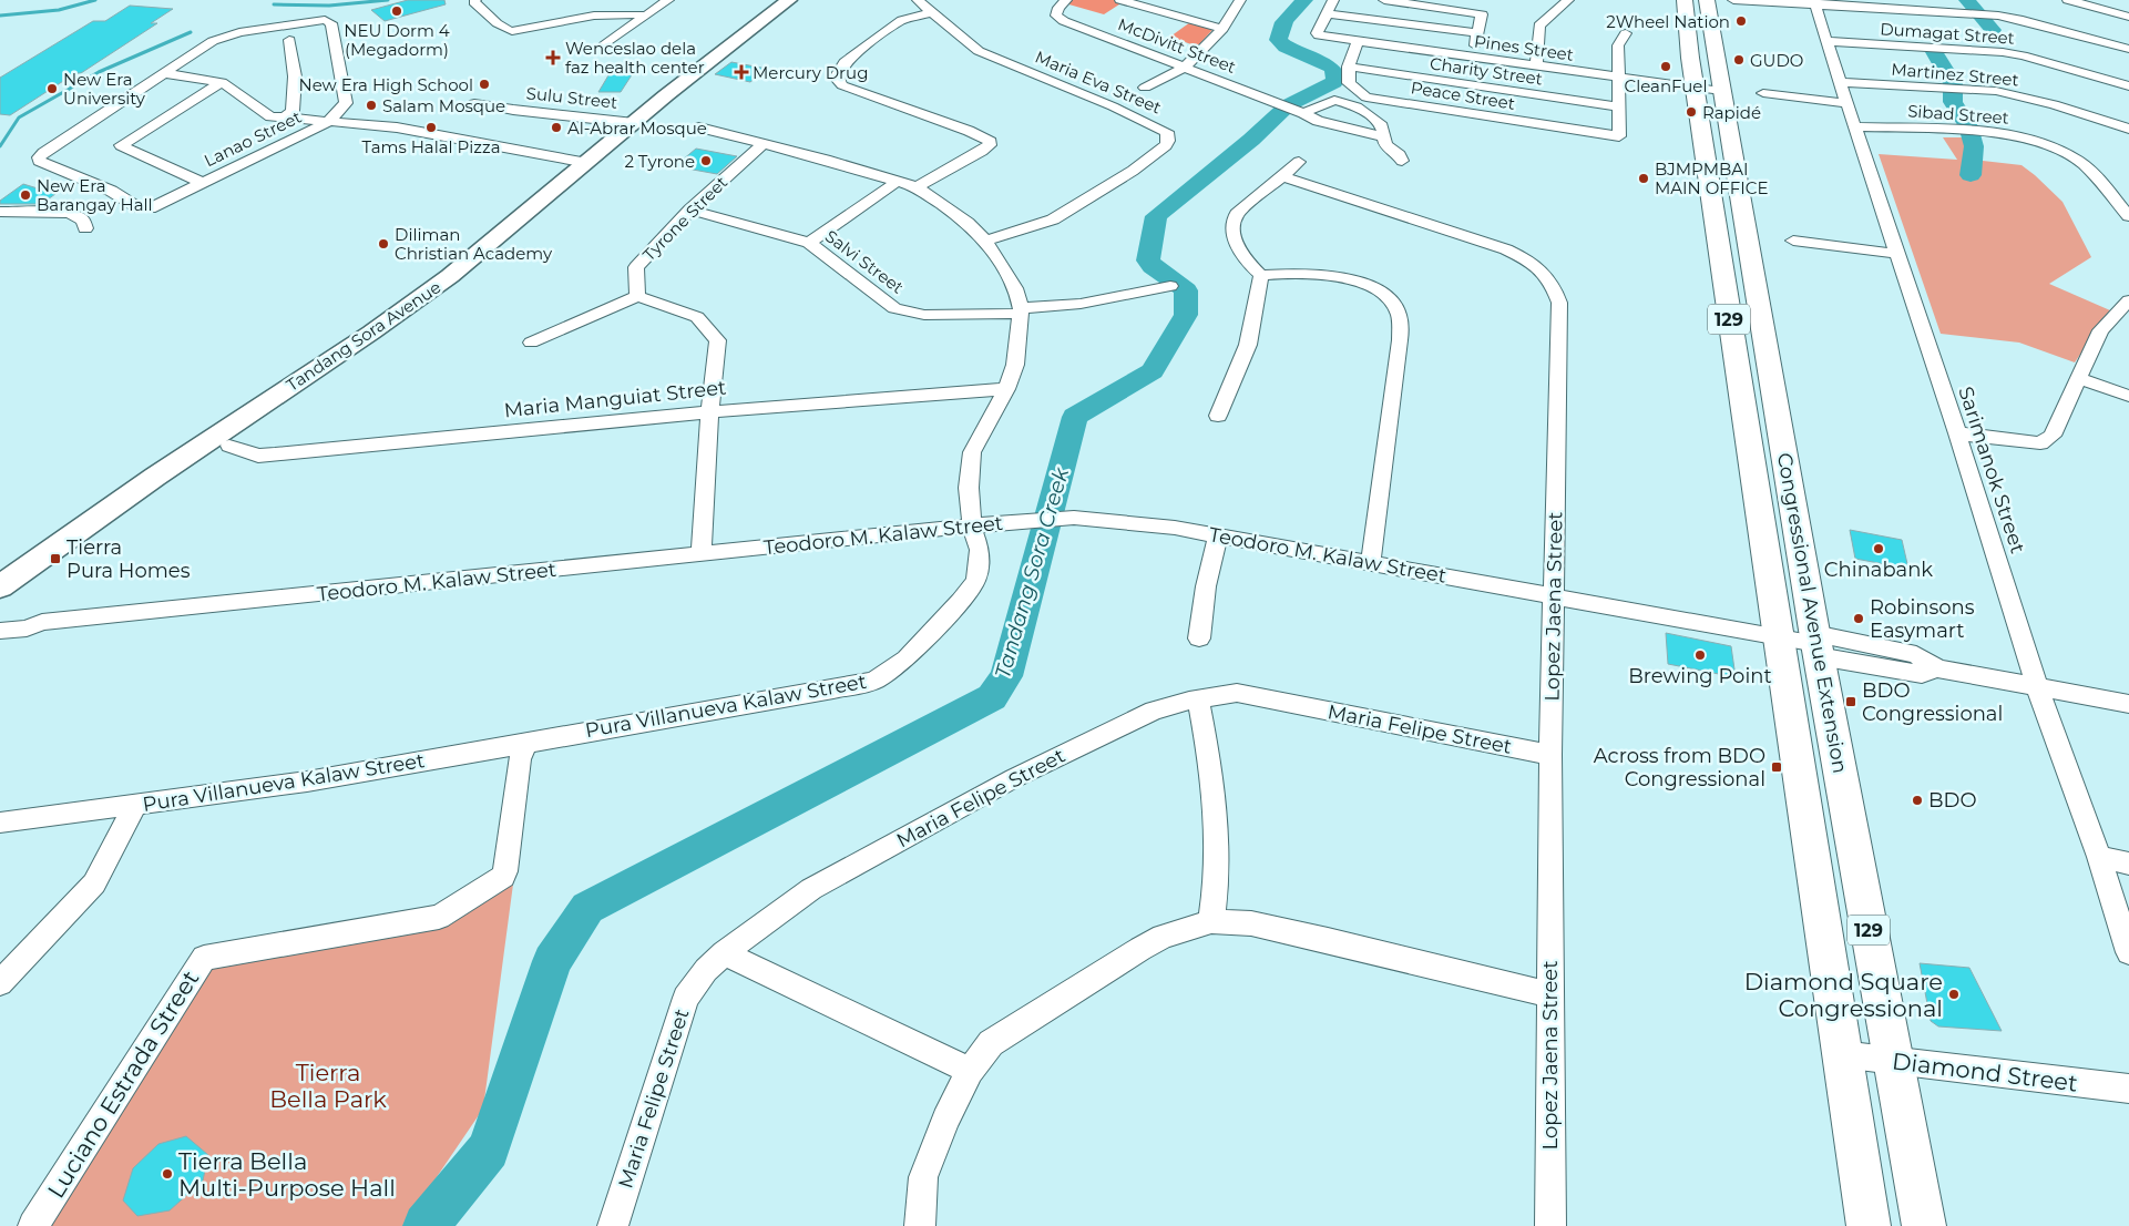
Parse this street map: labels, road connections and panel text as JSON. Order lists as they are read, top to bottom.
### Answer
{
  "streets": {
    "main road": ["129", "Tandang Sora Avenue", "Congressional Avenue Extension"],
    "street": [
      "Dumagat Street",
      "McDivitt Street",
      "Pines Street",
      "Charity Street",
      "Martinez Street",
      "Maria Eva Street",
      "Peace Street",
      "Sulu Street",
      "Sibad Street",
      "Lanao Street",
      "Tyrone Street",
      "Salvi Street",
      "Maria Manguiat Street",
      "Sarimanok Street",
      "Teodoro M. Kalaw Street",
      "Lopez Jaena Street",
      "Pura Villanueva Kalaw Street",
      "Maria Felipe Street",
      "Diamond Street",
      "Luciano Estrada Street"
    ]
  },
  "crossings": [
    ["Dumagat Street", "Sarimanok Street"],
    ["Pines Street", "Congressional Avenue Extension"],
    ["Charity Street", "Peace Street"],
    ["Martinez Street", "Sarimanok Street"],
    ["Maria Eva Street", "Pura Villanueva Kalaw Street"],
    ["Sulu Street", "Tandang Sora Avenue"],
    ["Sibad Street", "Sarimanok Street"],
    ["Tyrone Street", "Salvi Street"],
    ["Tyrone Street", "Pura Villanueva Kalaw Street"],
    ["Salvi Street", "Pura Villanueva Kalaw Street"],
    ["Maria Manguiat Street", "Pura Villanueva Kalaw Street"],
    ["Sarimanok Street", "Teodoro M. Kalaw Street"],
    ["Teodoro M. Kalaw Street", "Lopez Jaena Street"],
    ["Teodoro M. Kalaw Street", "Congressional Avenue Extension"],
    ["Teodoro M. Kalaw Street", "Pura Villanueva Kalaw Street"],
    ["Lopez Jaena Street", "Maria Felipe Street"],
    ["Congressional Avenue Extension", "Diamond Street"],
    ["Pura Villanueva Kalaw Street", "Luciano Estrada Street"]
  ],
  "water": ["Tandang Sora Creek"],
  "parks": ["Tierra Bella Park"],
  "places": {
    "other": [
      "NEU Dorm 4 (Megadorm)",
      "2Wheel Nation",
      "GUDO",
      "CleanFuel",
      "New Era High School",
      "New Era University",
      "Salam Mosque",
      "Rapidé",
      "Tams Halal Pizza",
      "Al-Abrar Mosque",
      "2 Tyrone",
      "BJMPMBAI MAIN OFFICE",
      "New Era Barangay Hall",
      "Diliman Christian Academy",
      "Chinabank",
      "Robinsons Easymart",
      "Brewing Point",
      "BDO",
      "Diamond Square Congressional",
      "Tierra Bella Multi-Purpose Hall"
    ],
    "health": ["Wenceslao dela faz health center", "Mercury Drug"],
    "transit": ["Tierra Pura Homes", "BDO Congressional", "Across from BDO Congressional"]
  }
}
